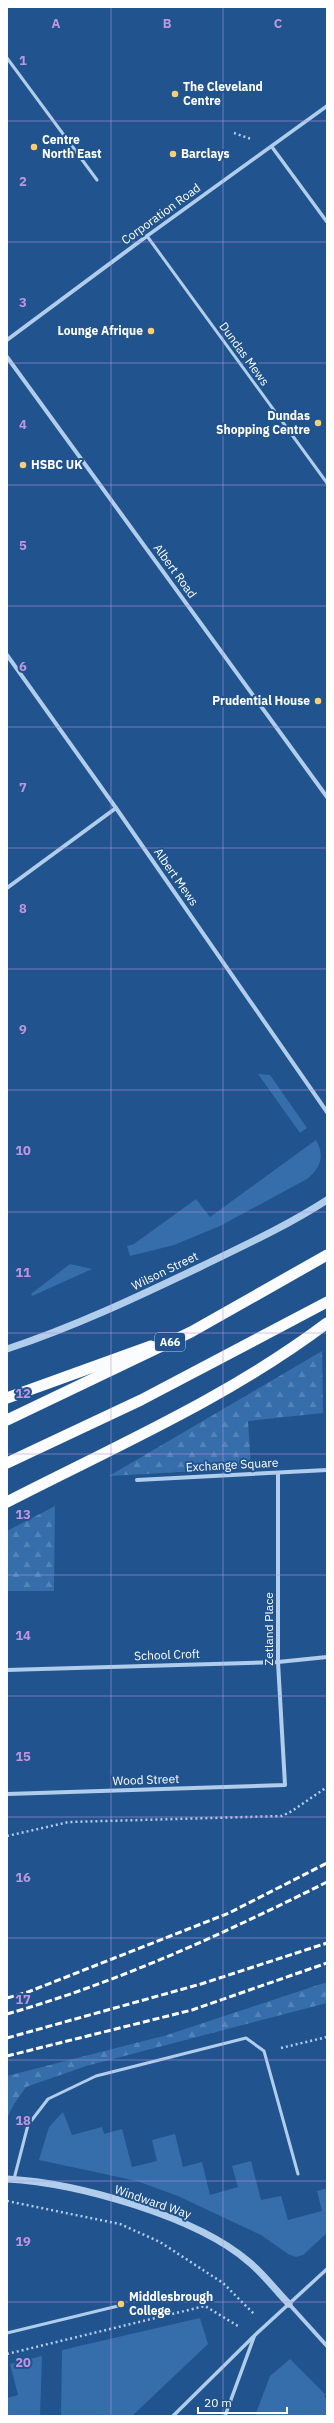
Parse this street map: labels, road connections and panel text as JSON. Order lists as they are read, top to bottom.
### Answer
{
  "streets": {
    "highway": ["A66"],
    "street": [
      "Corporation Road",
      "Albert Road",
      "Albert Mews",
      "Wilson Street",
      "Exchange Square",
      "Zetland Place",
      "School Croft",
      "Wood Street",
      "Windward Way"
    ],
    "lane": ["Dundas Mews"]
  },
  "crossings": [
    ["Corporation Road", "Dundas Mews"],
    ["Exchange Square", "Zetland Place"],
    ["Zetland Place", "School Croft"],
    ["Zetland Place", "Wood Street"]
  ],
  "places": [
    "The Cleveland Centre",
    "Centre North East",
    "Barclays",
    "Lounge Afrique",
    "Dundas Shopping Centre",
    "HSBC UK",
    "Prudential House",
    "Middlesbrough College"
  ],
  "scale_bar": "20 m",
  "grid": {
    "columns": ["A", "B", "C"],
    "rows": [
      "1",
      "2",
      "3",
      "4",
      "5",
      "6",
      "7",
      "8",
      "9",
      "10",
      "11",
      "12",
      "13",
      "14",
      "15",
      "16",
      "17",
      "18",
      "19",
      "20"
    ]
  }
}
